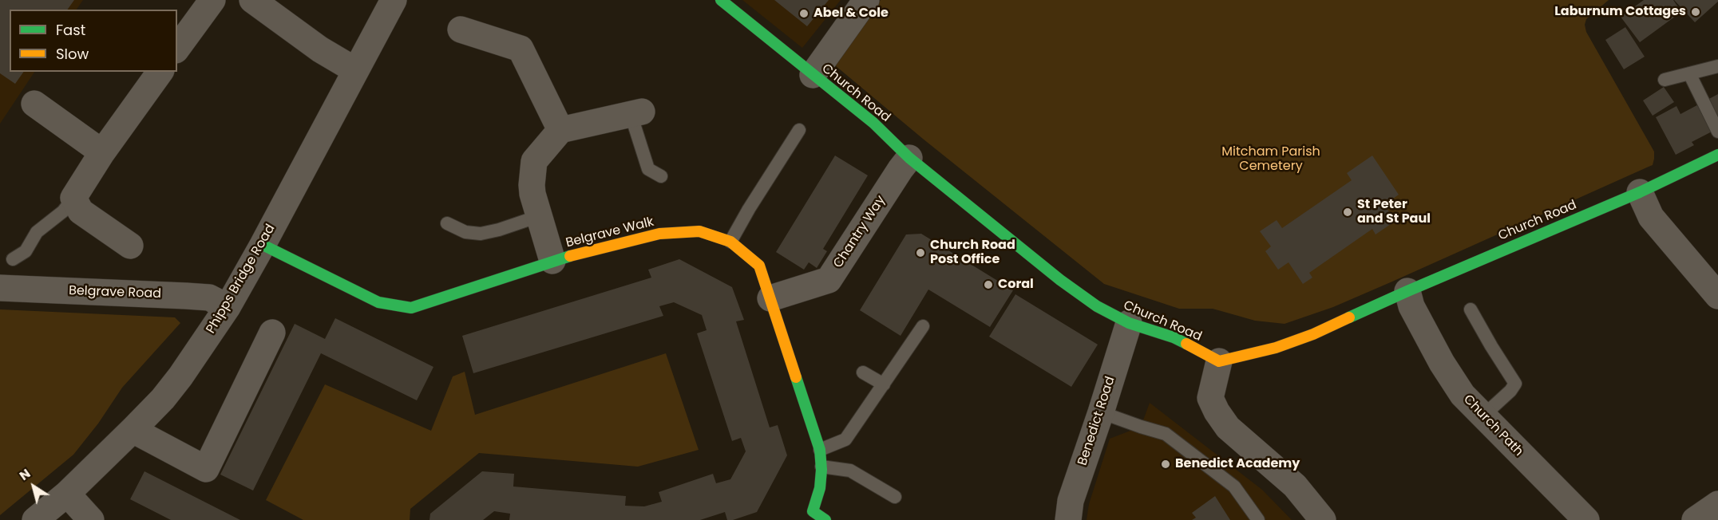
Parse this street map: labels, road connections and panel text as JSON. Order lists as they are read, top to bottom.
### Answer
{
  "streets": {
    "street": [
      "Church Road",
      "Chantry Way",
      "Belgrave Walk",
      "Phipps Bridge Road",
      "Belgrave Road",
      "Benedict Road",
      "Church Path"
    ]
  },
  "crossings": [
    ["Church Road", "Chantry Way"],
    ["Church Road", "Benedict Road"],
    ["Church Road", "Church Path"],
    ["Chantry Way", "Belgrave Walk"],
    ["Belgrave Walk", "Phipps Bridge Road"],
    ["Phipps Bridge Road", "Belgrave Road"]
  ],
  "parks": ["Mitcham Parish Cemetery"],
  "places": [
    "Laburnum Cottages",
    "Abel & Cole",
    "St Peter and St Paul",
    "Church Road Post Office",
    "Coral",
    "Benedict Academy"
  ],
  "legend": ["Fast", "Slow"],
  "north": "top left"
}
